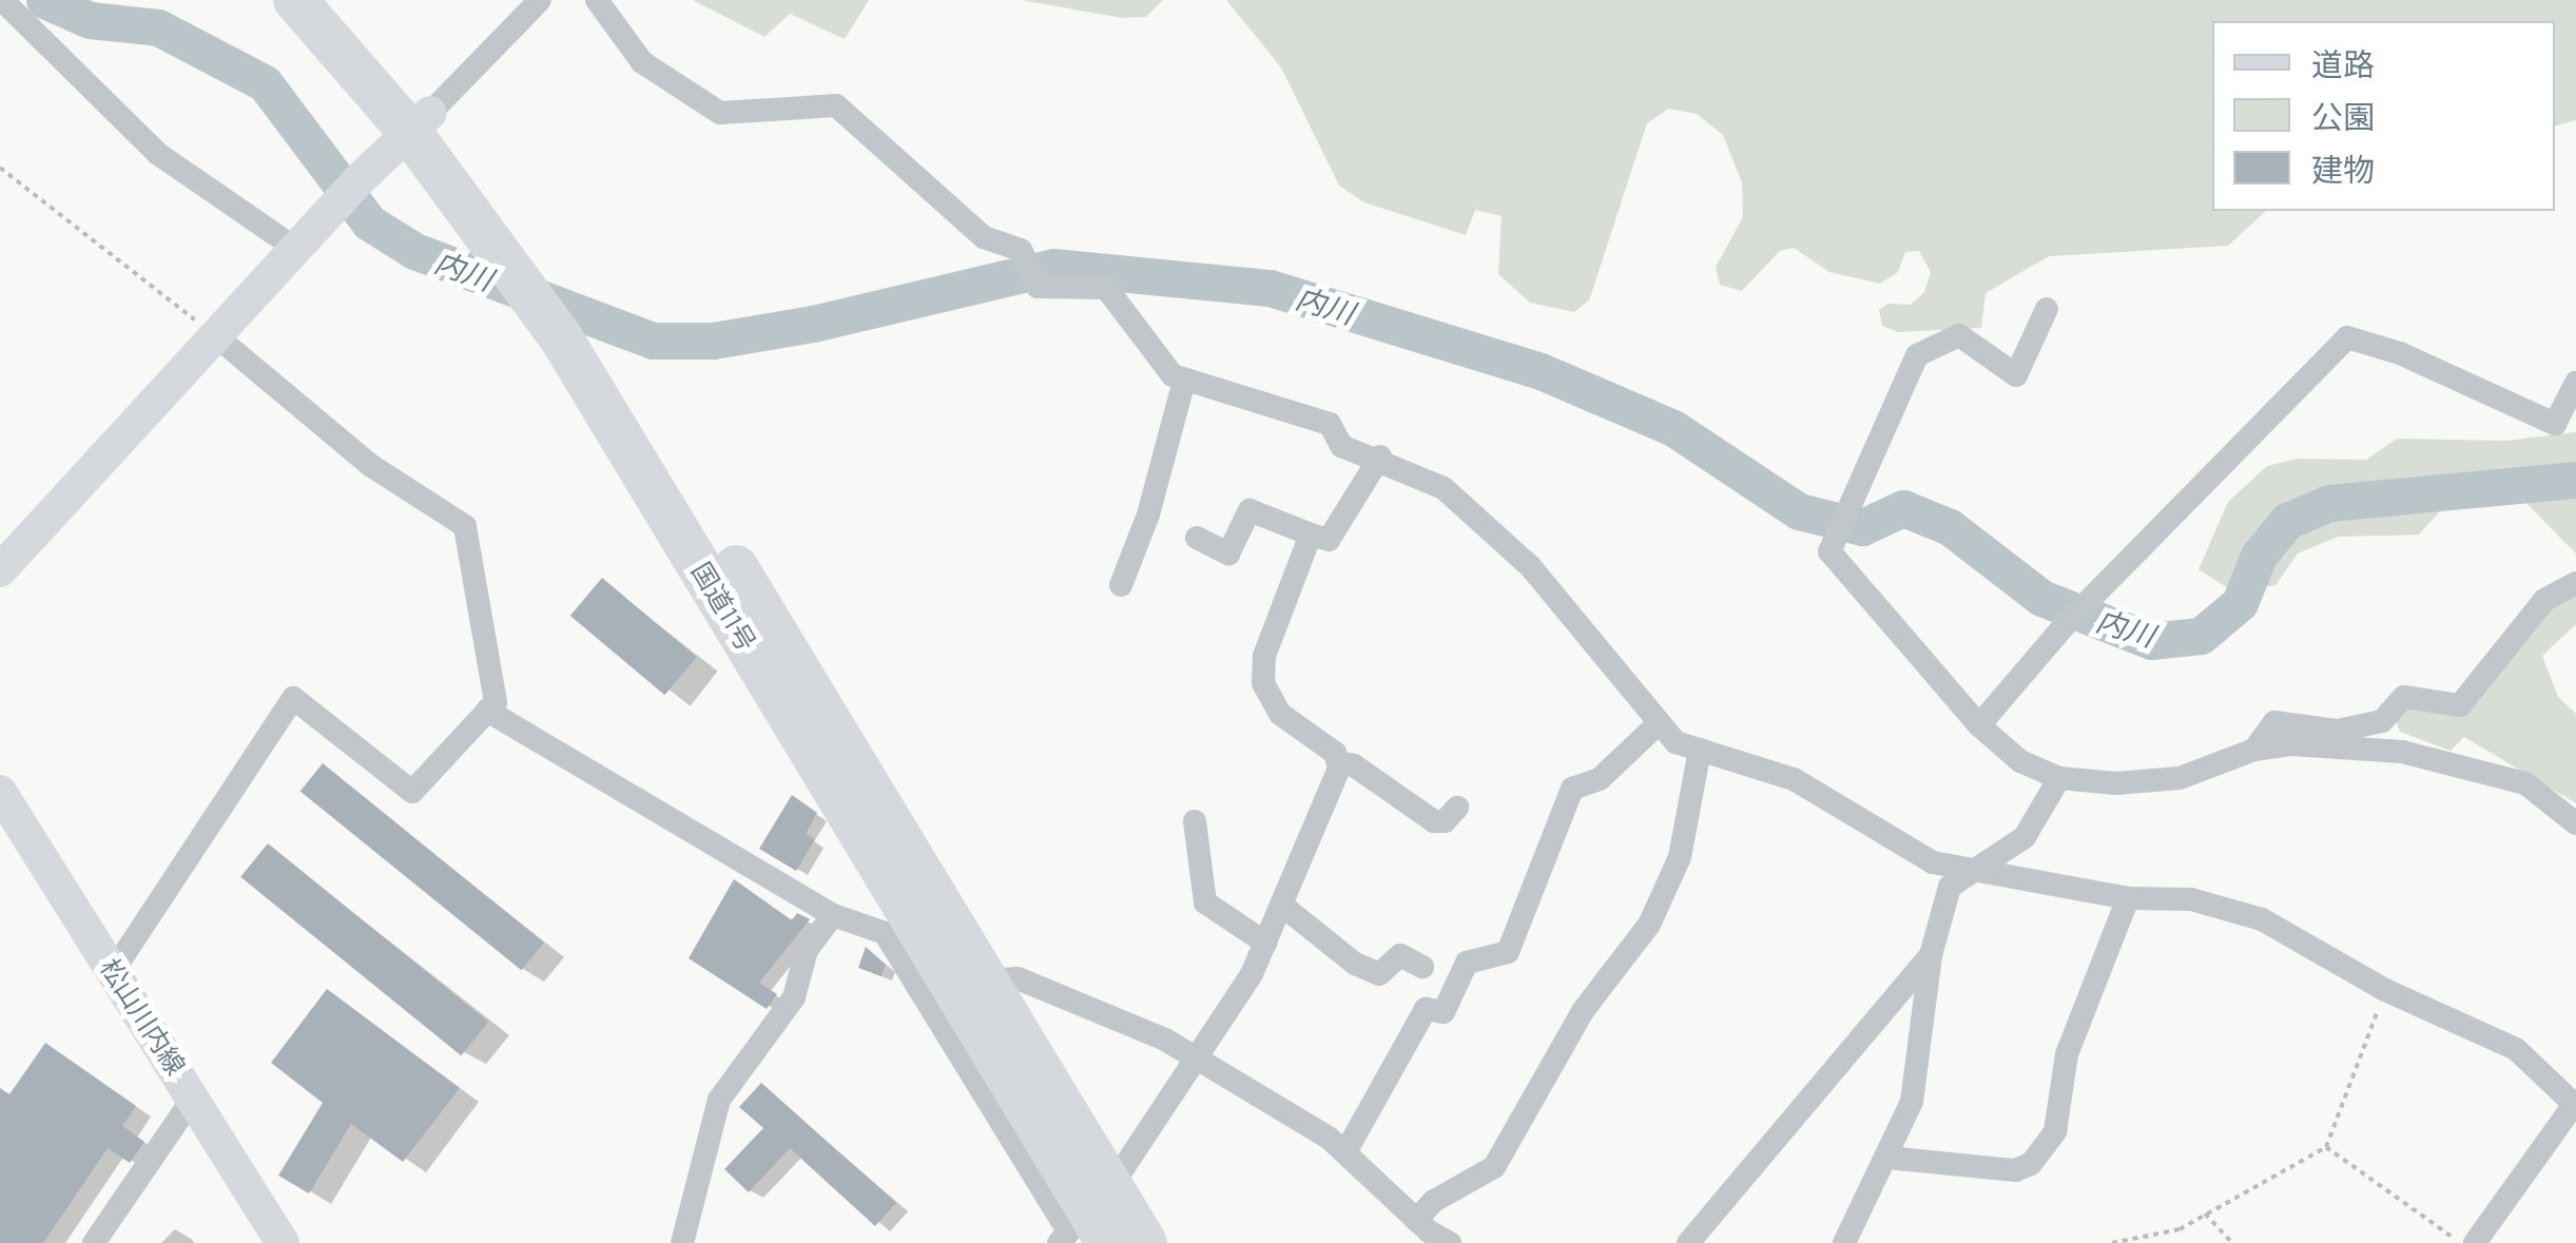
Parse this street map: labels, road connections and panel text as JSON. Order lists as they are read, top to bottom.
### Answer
{
  "streets": {
    "highway": ["国道11号"],
    "street": ["松山川内線"]
  },
  "water": ["内川"],
  "legend": ["道路", "公園", "建物"]
}
